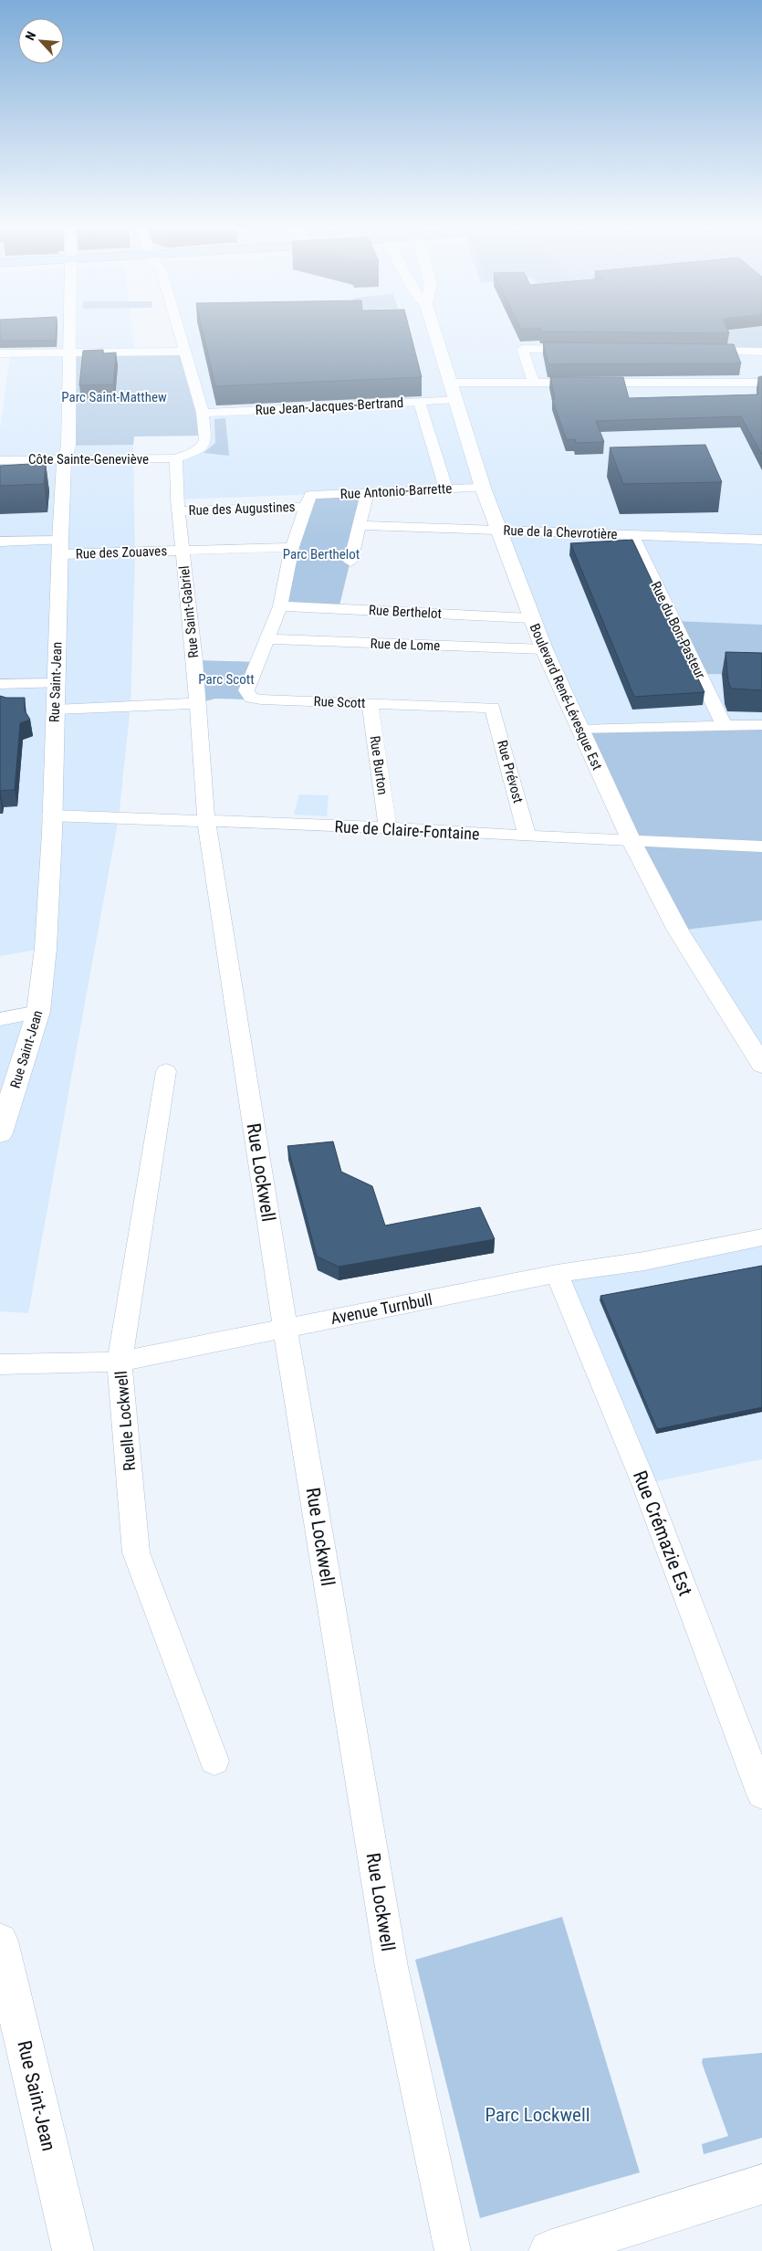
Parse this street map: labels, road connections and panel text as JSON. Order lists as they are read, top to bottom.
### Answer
{
  "streets": {
    "main road": ["Rue Saint-Jean", "Boulevard René-Lévesque Est"],
    "street": [
      "Rue Jean-Jacques-Bertrand",
      "Côte Sainte-Geneviève",
      "Rue Antonio-Barrette",
      "Rue des Augustines",
      "Rue de la Chevrotière",
      "Rue des Zouaves",
      "Rue Saint-Gabriel",
      "Rue Berthelot",
      "Rue du Bon-Pasteur",
      "Rue de Lome",
      "Rue Scott",
      "Rue Burton",
      "Rue Prévost",
      "Rue de Claire-Fontaine",
      "Rue Lockwell",
      "Avenue Turnbull",
      "Ruelle Lockwell",
      "Rue Crémazie Est"
    ]
  },
  "crossings": [
    ["Rue Jean-Jacques-Bertrand", "Boulevard René-Lévesque Est"],
    ["Côte Sainte-Geneviève", "Rue Saint-Gabriel"],
    ["Côte Sainte-Geneviève", "Rue Saint-Jean"],
    ["Rue Antonio-Barrette", "Rue des Augustines"],
    ["Rue Antonio-Barrette", "Boulevard René-Lévesque Est"],
    ["Rue des Augustines", "Rue Saint-Gabriel"],
    ["Rue de la Chevrotière", "Rue du Bon-Pasteur"],
    ["Rue de la Chevrotière", "Boulevard René-Lévesque Est"],
    ["Rue des Zouaves", "Rue Saint-Gabriel"],
    ["Rue des Zouaves", "Rue Saint-Jean"],
    ["Rue Saint-Gabriel", "Rue de Claire-Fontaine"],
    ["Rue Saint-Gabriel", "Rue Lockwell"],
    ["Rue Berthelot", "Boulevard René-Lévesque Est"],
    ["Rue de Lome", "Boulevard René-Lévesque Est"],
    ["Rue de Lome", "Rue Scott"],
    ["Rue Saint-Jean", "Rue de Claire-Fontaine"],
    ["Boulevard René-Lévesque Est", "Rue de Claire-Fontaine"],
    ["Rue Scott", "Rue Burton"],
    ["Rue Scott", "Rue Prévost"],
    ["Rue Burton", "Rue de Claire-Fontaine"],
    ["Rue Prévost", "Rue de Claire-Fontaine"],
    ["Rue de Claire-Fontaine", "Rue Lockwell"],
    ["Rue Lockwell", "Avenue Turnbull"],
    ["Avenue Turnbull", "Ruelle Lockwell"],
    ["Avenue Turnbull", "Rue Crémazie Est"]
  ],
  "parks": [
    "Parc Saint-Matthew",
    "Parc Berthelot",
    "Parc Scott",
    "Parc Lockwell"
  ],
  "north": "top left"
}
